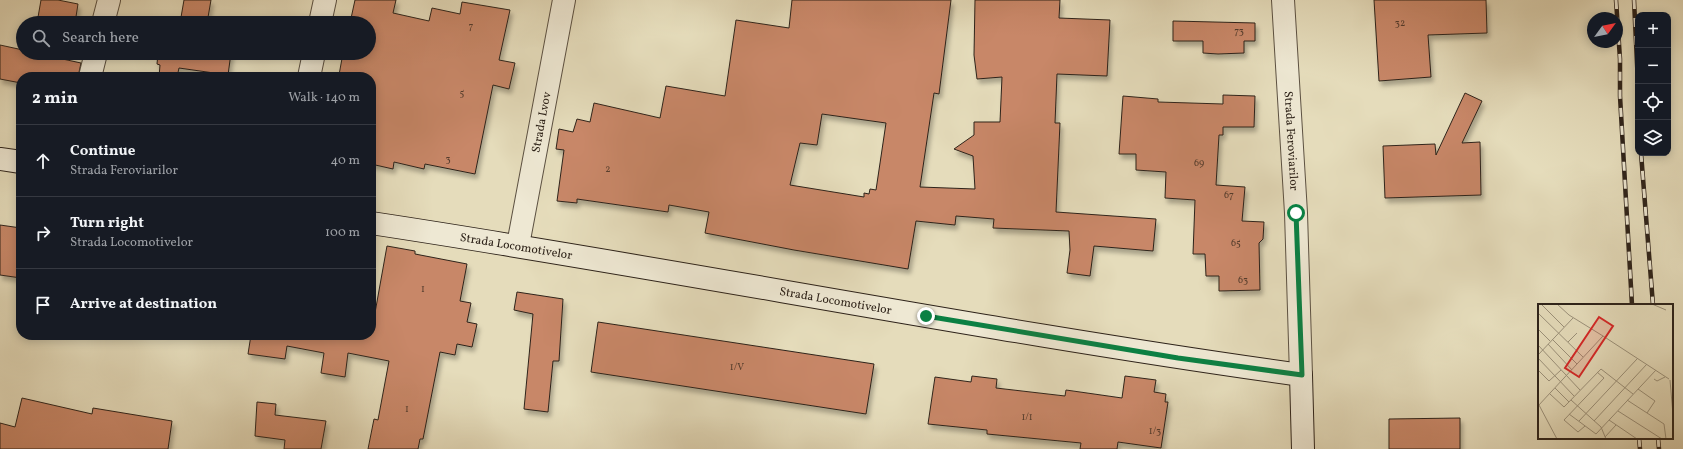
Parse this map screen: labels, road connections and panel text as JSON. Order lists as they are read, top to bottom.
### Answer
{
  "streets": {
    "main road": ["Strada Lvov", "Strada Feroviarilor", "Strada Locomotivelor"]
  },
  "crossings": [
    ["Strada Lvov", "Strada Locomotivelor"],
    ["Strada Feroviarilor", "Strada Locomotivelor"]
  ],
  "house_numbers": [
    "32",
    "7",
    "73",
    "5",
    "3",
    "69",
    "2",
    "67",
    "65",
    "63",
    "1",
    "1/V",
    "1",
    "1/1",
    "1/3"
  ],
  "north": "top right",
  "page": {
    "map_buttons": ["+", "−"],
    "search": "Search here",
    "heading": ["2 min", "Walk · 140 m"],
    "list": [
      ["Continue", "Strada Feroviarilor", "40 m"],
      ["Turn right", "Strada Locomotivelor", "100 m"],
      "Arrive at destination"
    ]
  }
}
